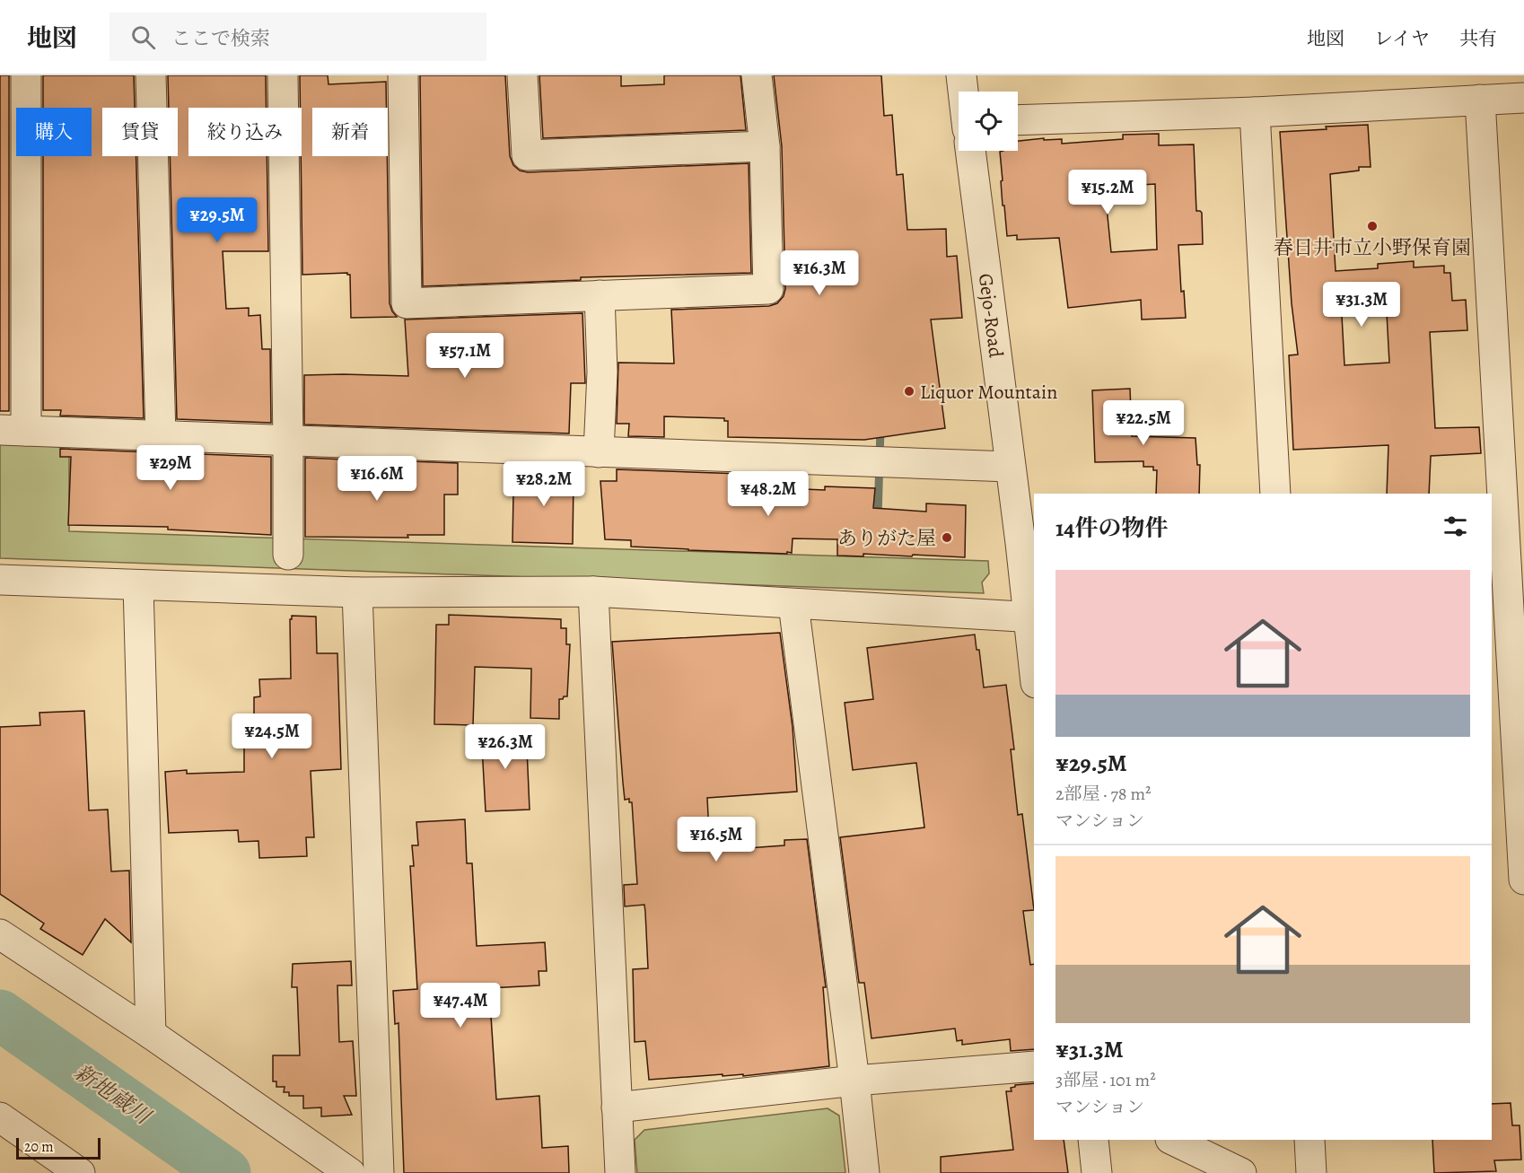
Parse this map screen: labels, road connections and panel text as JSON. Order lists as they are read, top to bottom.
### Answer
{
  "streets": {
    "street": ["Gejo-Road"]
  },
  "water": ["新地蔵川"],
  "places": ["春日井市立小野保育園", "Liquor Mountain", "ありがた屋"],
  "scale_bar": "20 m",
  "page": {
    "header": "地図",
    "search": "ここで検索",
    "nav": ["地図", "レイヤ", "共有"],
    "chip": [
      "購入",
      "賃貸",
      "絞り込み",
      "新着"
    ],
    "price": [
      "¥15.2M",
      "¥29.5M",
      "¥16.3M",
      "¥31.3M",
      "¥57.1M",
      "¥22.5M",
      "¥29M",
      "¥16.6M",
      "¥28.2M",
      "¥48.2M",
      "¥24.5M",
      "¥26.3M",
      "¥16.5M",
      "¥47.4M"
    ],
    "heading": "14件の物件",
    "list": [
      {
        "name": "¥29.5M",
        "note": "2部屋 · 78 m² · マンション"
      },
      {
        "name": "¥31.3M",
        "note": "3部屋 · 101 m² · マンション"
      }
    ],
    "scale": "20 m"
  }
}
